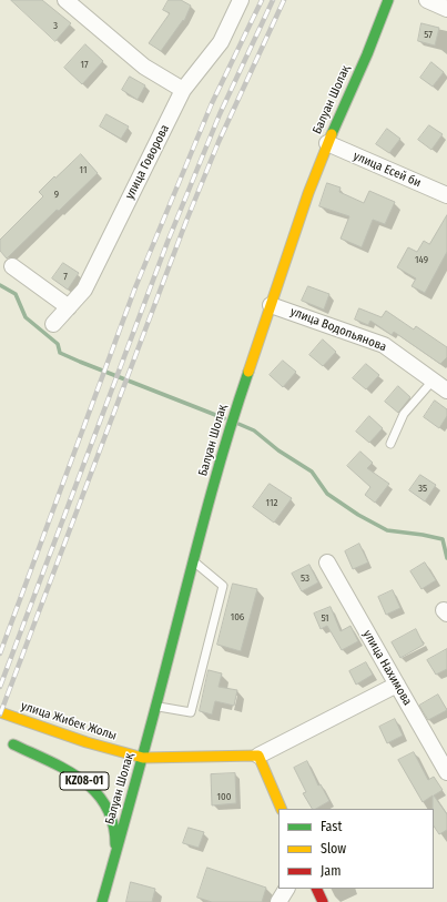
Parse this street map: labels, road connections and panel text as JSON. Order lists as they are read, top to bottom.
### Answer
{
  "streets": {
    "main road": ["Балуан Шолақ", "улица Жибек Жолы", "KZ08-01"],
    "street": [
      "улица Говорова",
      "улица Есей би",
      "улица Водопьянова",
      "улица Нахимова"
    ]
  },
  "crossings": [
    ["Балуан Шолақ", "улица Есей би"],
    ["Балуан Шолақ", "улица Водопьянова"],
    ["Балуан Шолақ", "улица Жибек Жолы"],
    ["Балуан Шолақ", "KZ08-01"]
  ],
  "house_numbers": [
    "3",
    "57",
    "17",
    "11",
    "9",
    "149",
    "7",
    "35",
    "112",
    "53",
    "106",
    "51",
    "100"
  ],
  "legend": ["Fast", "Slow", "Jam"]
}
